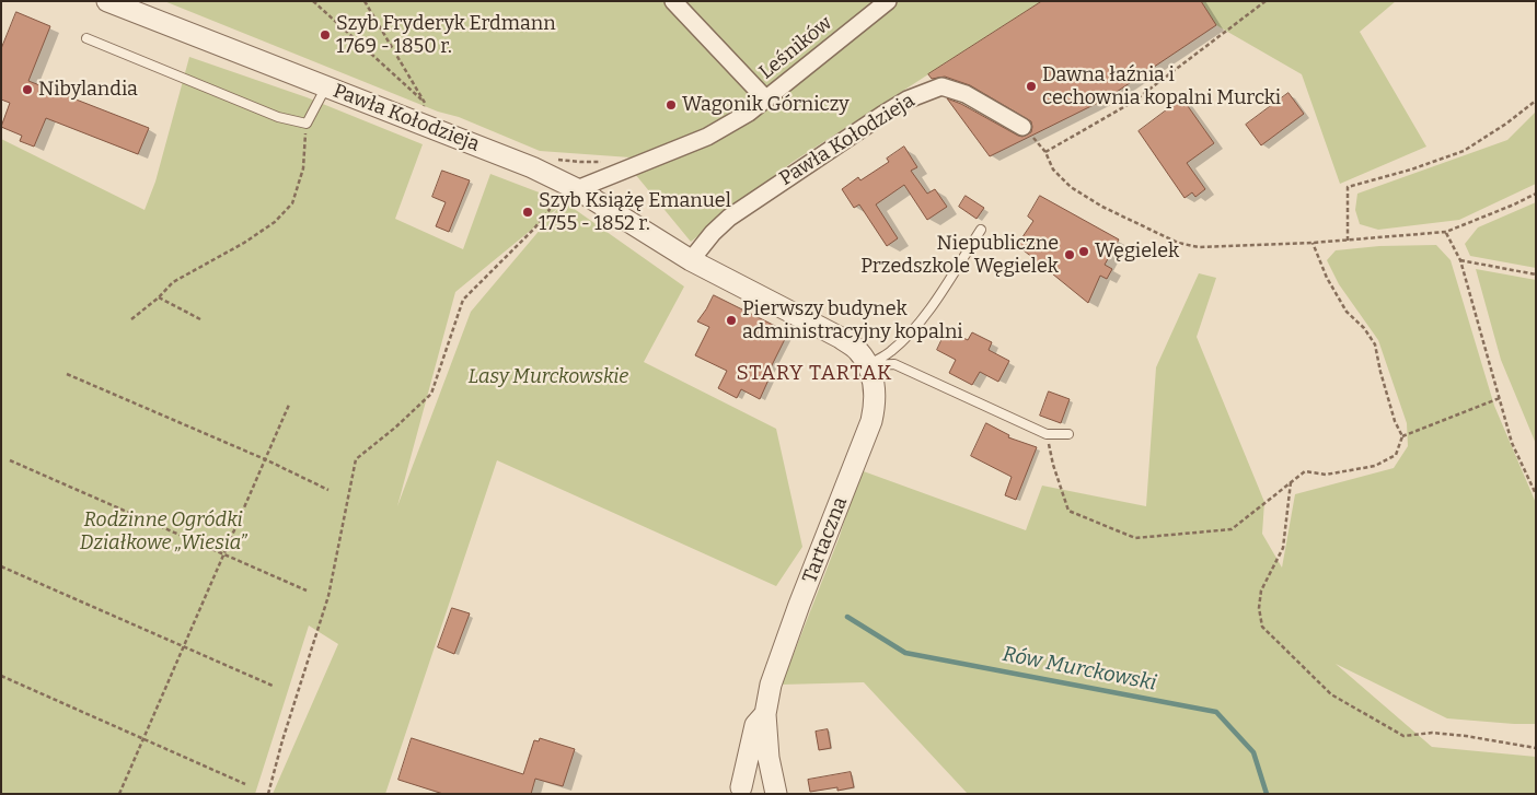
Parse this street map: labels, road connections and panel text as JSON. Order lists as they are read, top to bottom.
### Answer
{
  "streets": {
    "street": ["Leśników", "Pawła Kołodzieja", "Tartaczna"]
  },
  "crossings": [
    ["Leśników", "Pawła Kołodzieja"],
    ["Pawła Kołodzieja", "Tartaczna"]
  ],
  "districts": ["STARY TARTAK"],
  "water": ["Rów Murckowski"],
  "parks": ["Lasy Murckowskie", "Rodzinne Ogródki Działkowe „Wiesia”"],
  "places": [
    "Szyb Fryderyk Erdmann 1769 - 1850 r.",
    "Dawna łaźnia i cechownia kopalni Murcki",
    "Nibylandia",
    "Wagonik Górniczy",
    "Szyb Książę Emanuel 1755 - 1852 r.",
    "Węgielek",
    "Niepubliczne Przedszkole Węgielek",
    "Pierwszy budynek administracyjny kopalni"
  ]
}
